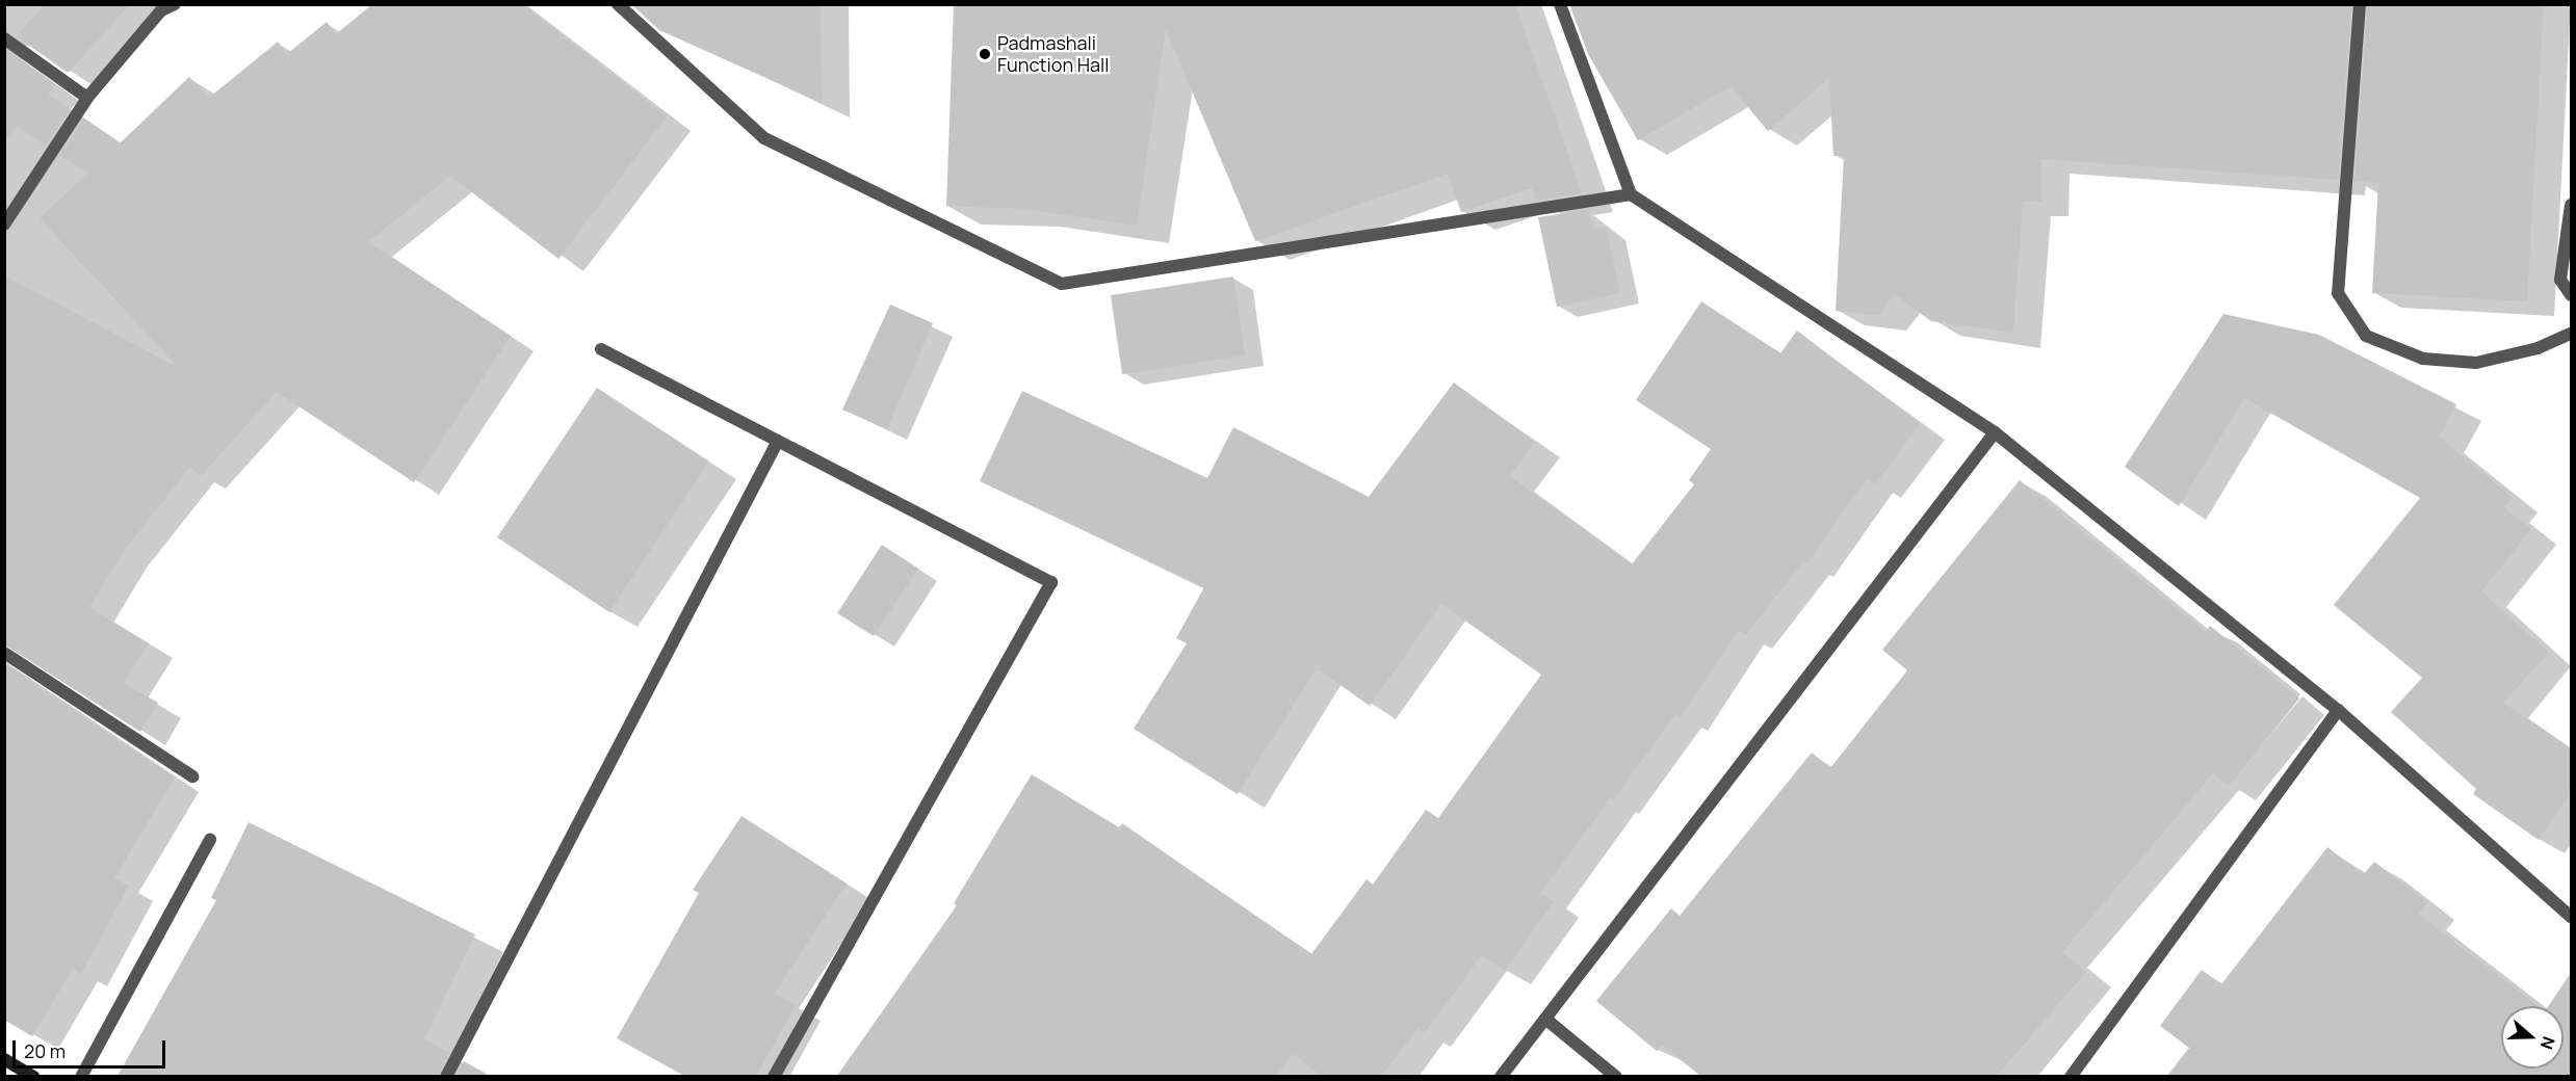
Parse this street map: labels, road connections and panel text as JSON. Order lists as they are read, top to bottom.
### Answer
{
  "places": ["Padmashali Function Hall"],
  "scale_bar": "20 m",
  "north": "right"
}
